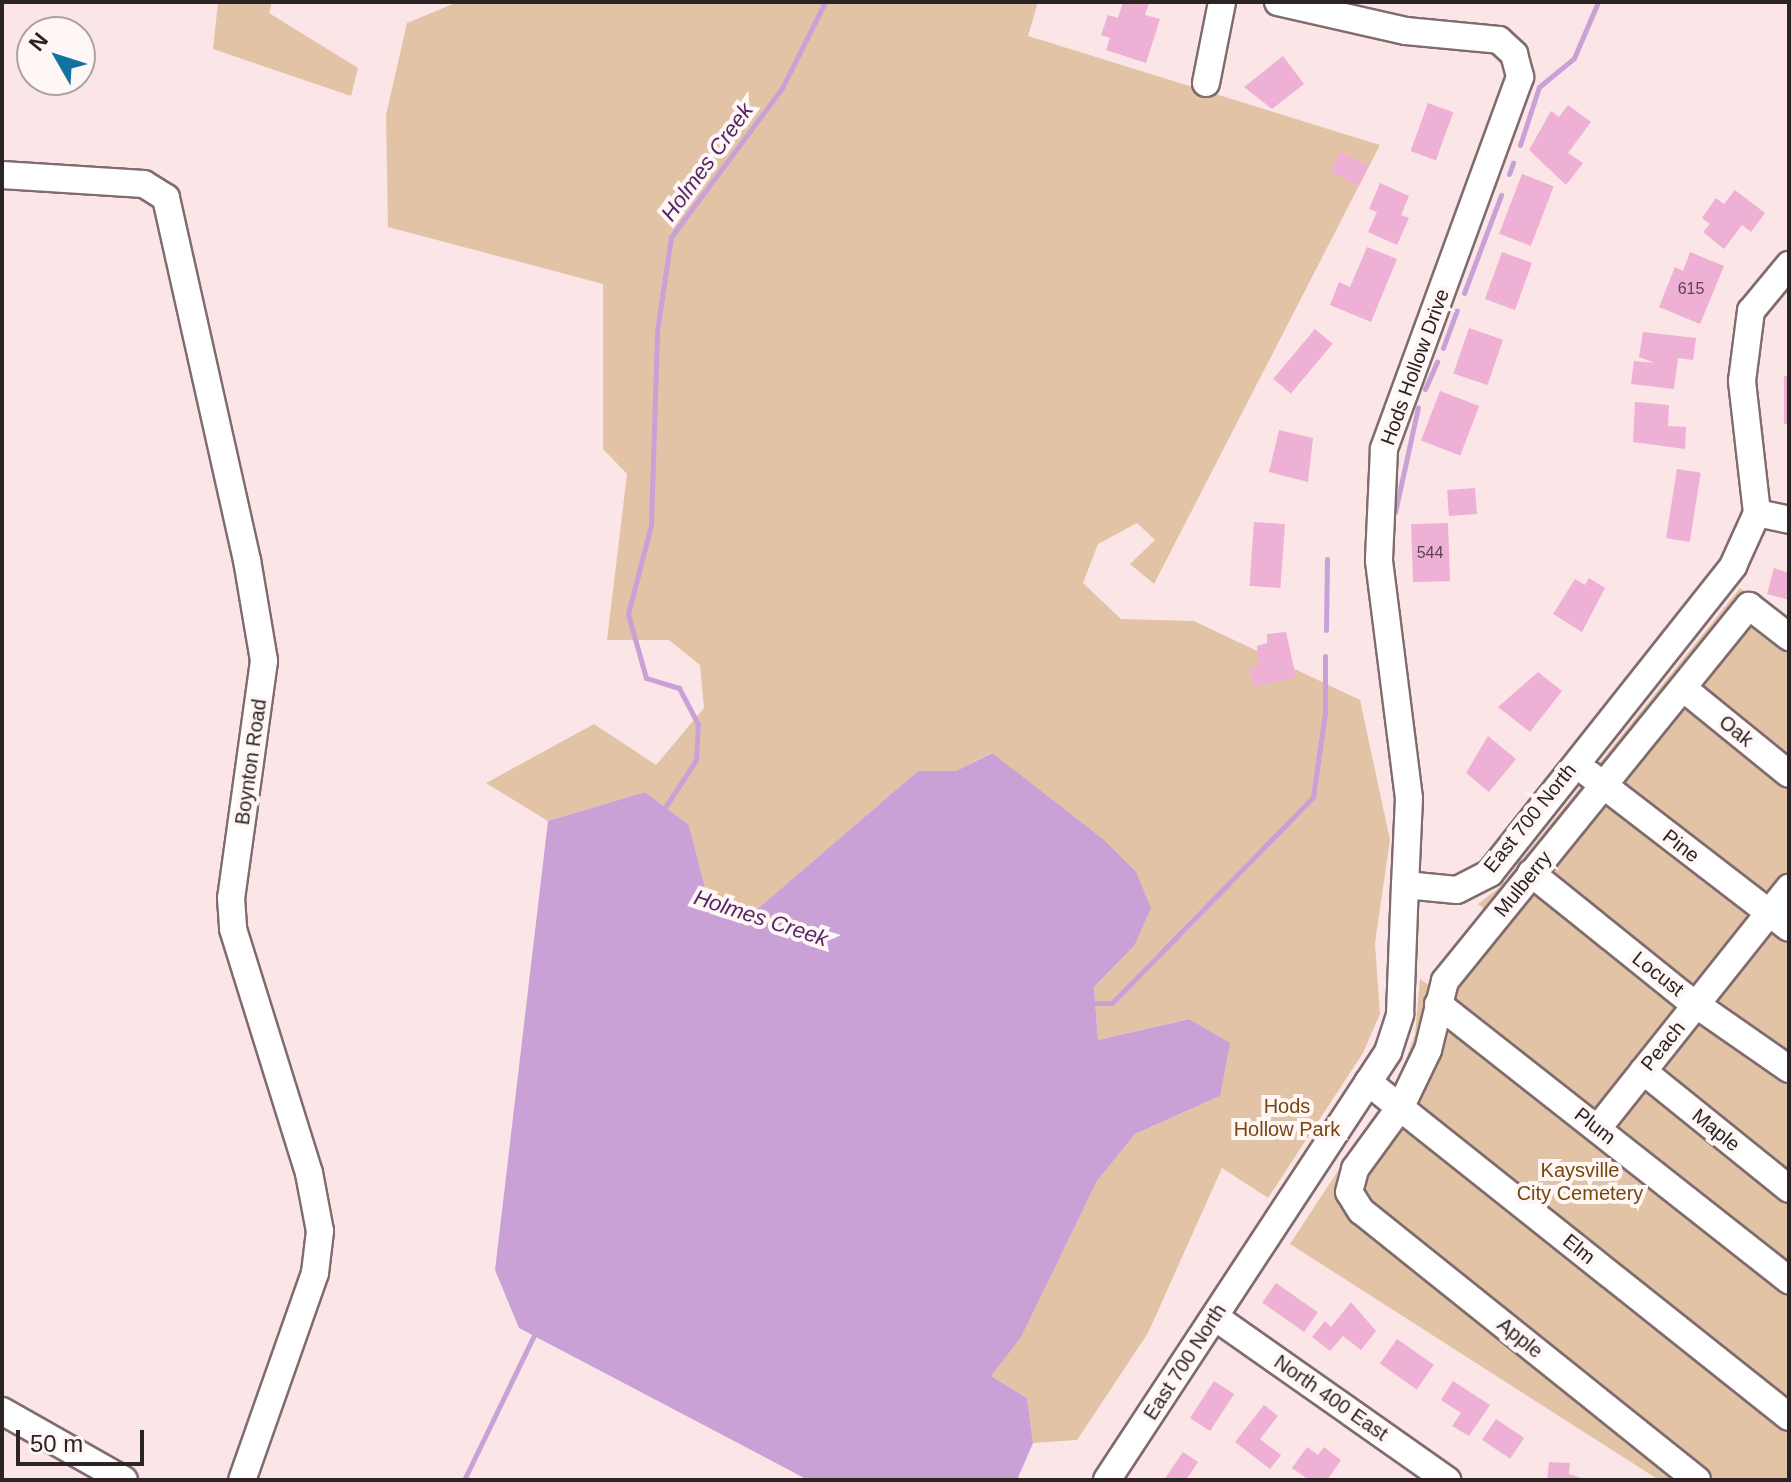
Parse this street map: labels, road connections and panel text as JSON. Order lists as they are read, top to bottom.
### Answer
{
  "streets": {
    "street": [
      "Hods Hollow Drive",
      "Oak",
      "Boynton Road",
      "East 700 North",
      "Pine",
      "Mulberry",
      "Locust",
      "Peach",
      "Plum",
      "Maple",
      "Elm",
      "Apple",
      "North 400 East"
    ]
  },
  "crossings": [
    ["Hods Hollow Drive", "East 700 North"],
    ["Oak", "Mulberry"],
    ["East 700 North", "Pine"],
    ["East 700 North", "Elm"],
    ["East 700 North", "North 400 East"],
    ["Pine", "Mulberry"],
    ["Pine", "Peach"],
    ["Mulberry", "Locust"],
    ["Mulberry", "Plum"],
    ["Mulberry", "Elm"],
    ["Mulberry", "Apple"],
    ["Locust", "Peach"],
    ["Peach", "Plum"],
    ["Peach", "Maple"]
  ],
  "water": ["Holmes Creek"],
  "parks": ["Hods Hollow Park", "Kaysville City Cemetery"],
  "house_numbers": ["615", "544"],
  "scale_bar": "50 m",
  "north": "top left"
}
